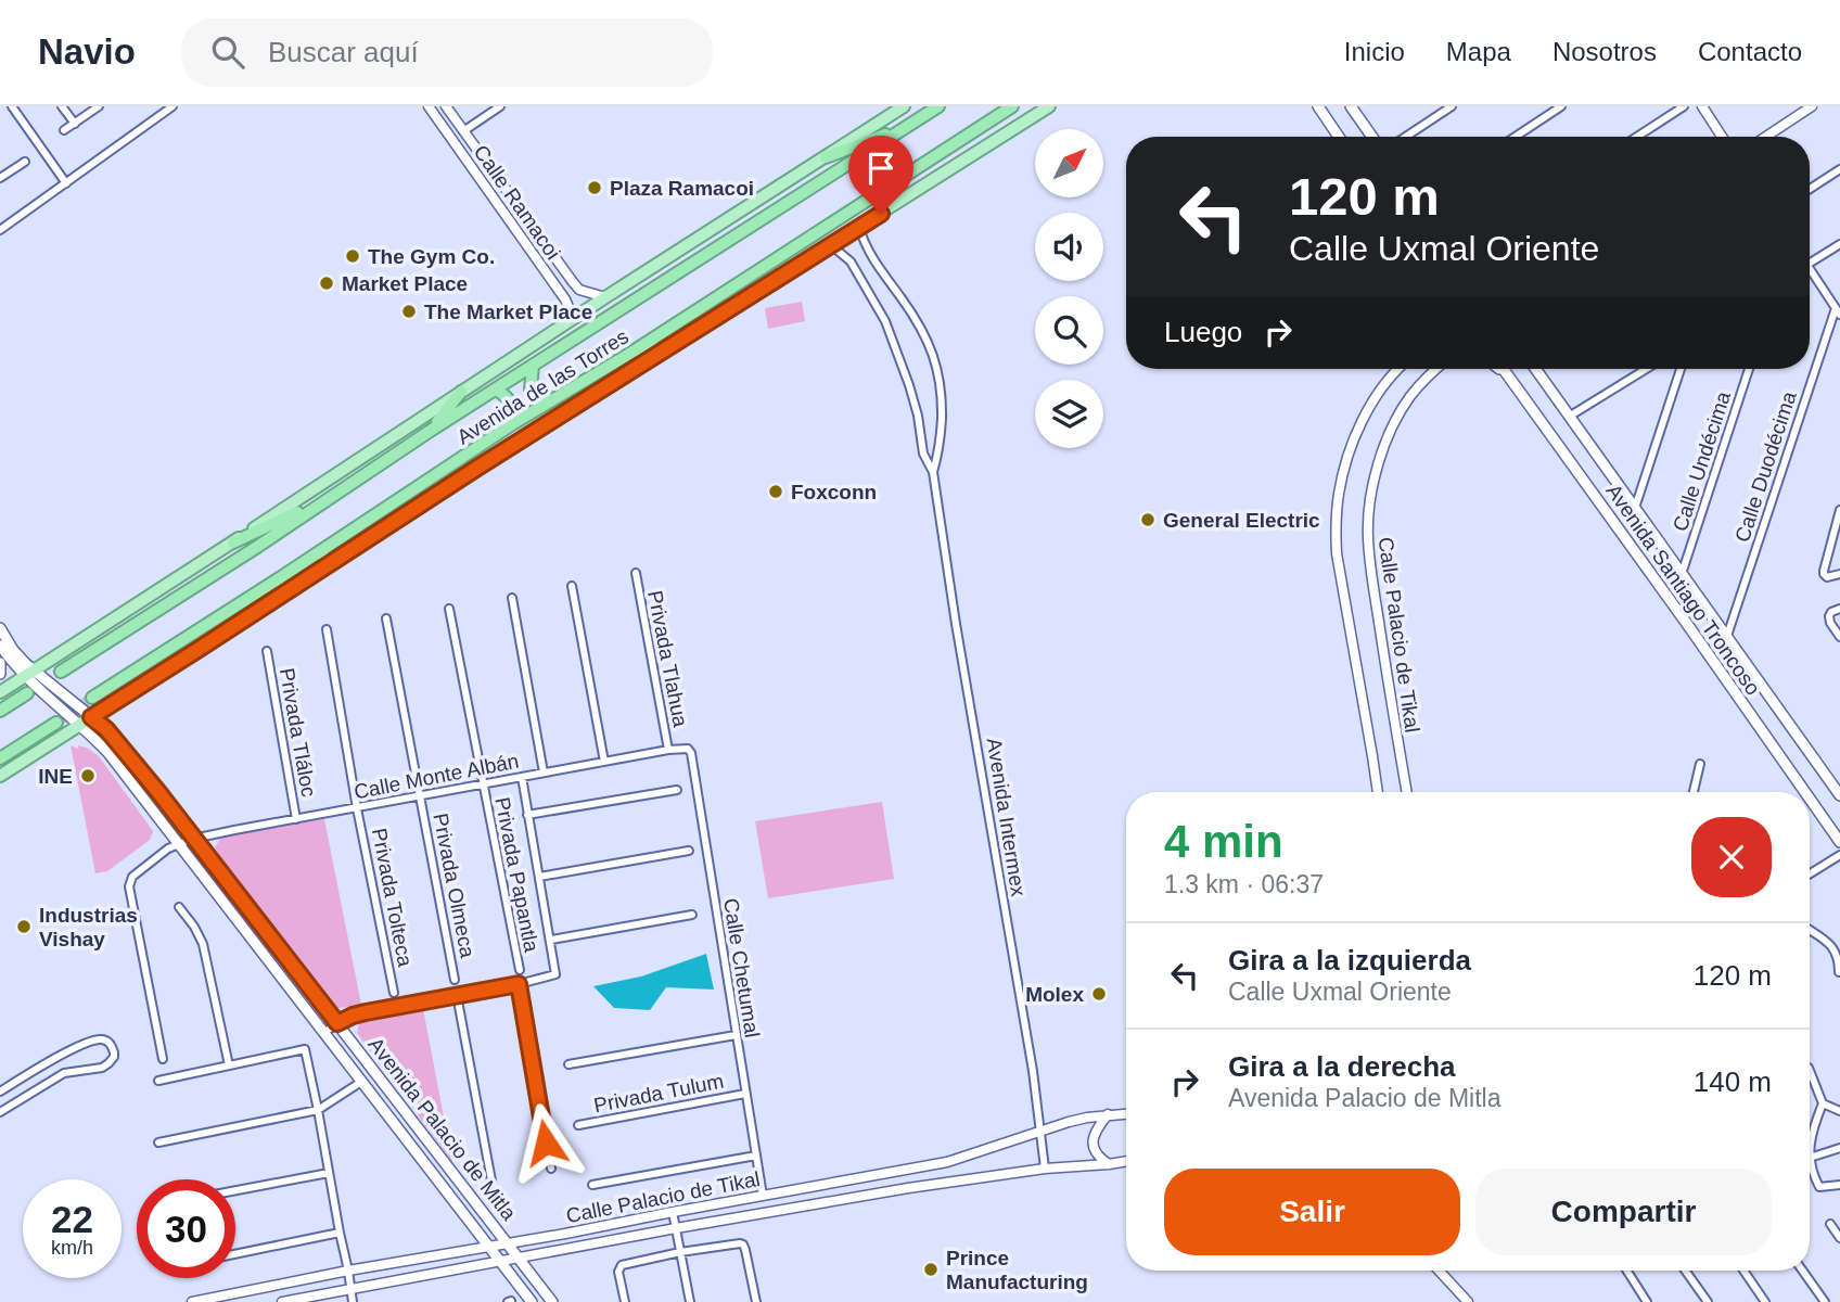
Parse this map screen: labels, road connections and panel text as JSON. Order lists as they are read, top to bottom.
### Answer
{
  "streets": {
    "highway": ["Avenida de las Torres"],
    "main road": ["Avenida Santiago Troncoso", "Avenida Palacio de Mitla"],
    "street": [
      "Calle Ramacoi",
      "Calle Undécima",
      "Calle Duodécima",
      "Calle Palacio de Tikal",
      "Privada Tlahua",
      "Privada Tláloc",
      "Calle Monte Albán",
      "Avenida Intermex",
      "Privada Papantla",
      "Privada Olmeca",
      "Privada Tolteca",
      "Calle Chetumal",
      "Privada Tulum"
    ]
  },
  "crossings": [
    ["Calle Ramacoi", "Avenida de las Torres"],
    ["Avenida de las Torres", "Avenida Intermex"],
    ["Avenida de las Torres", "Avenida Palacio de Mitla"],
    ["Calle Undécima", "Avenida Santiago Troncoso"],
    ["Calle Duodécima", "Avenida Santiago Troncoso"],
    ["Calle Palacio de Tikal", "Avenida Intermex"],
    ["Calle Palacio de Tikal", "Calle Chetumal"],
    ["Calle Palacio de Tikal", "Avenida Palacio de Mitla"],
    ["Privada Tlahua", "Calle Monte Albán"],
    ["Privada Tláloc", "Calle Monte Albán"],
    ["Calle Monte Albán", "Privada Papantla"],
    ["Calle Monte Albán", "Privada Olmeca"],
    ["Calle Monte Albán", "Privada Tolteca"],
    ["Calle Monte Albán", "Calle Chetumal"],
    ["Calle Monte Albán", "Avenida Palacio de Mitla"],
    ["Calle Chetumal", "Privada Tulum"]
  ],
  "places": [
    "Plaza Ramacoi",
    "The Gym Co.",
    "Market Place",
    "The Market Place",
    "Foxconn",
    "General Electric",
    "INE",
    "Industrias Vishay",
    "Molex",
    "Prince Manufacturing"
  ],
  "north": "top right",
  "page": {
    "header": "Navio",
    "search": "Buscar aquí",
    "nav": [
      "Inicio",
      "Mapa",
      "Nosotros",
      "Contacto"
    ],
    "turn": ["120 m", "Calle Uxmal Oriente"],
    "then": "Luego",
    "heading": ["4 min", "1.3 km · 06:37"],
    "list": [
      {
        "name": "Gira a la izquierda",
        "note": "Calle Uxmal Oriente",
        "value": "120 m"
      },
      {
        "name": "Gira a la derecha",
        "note": "Avenida Palacio de Mitla",
        "value": "140 m"
      }
    ],
    "buttons": ["Salir", "Compartir"],
    "speed": "22 km/h",
    "limit": "30"
  }
}
